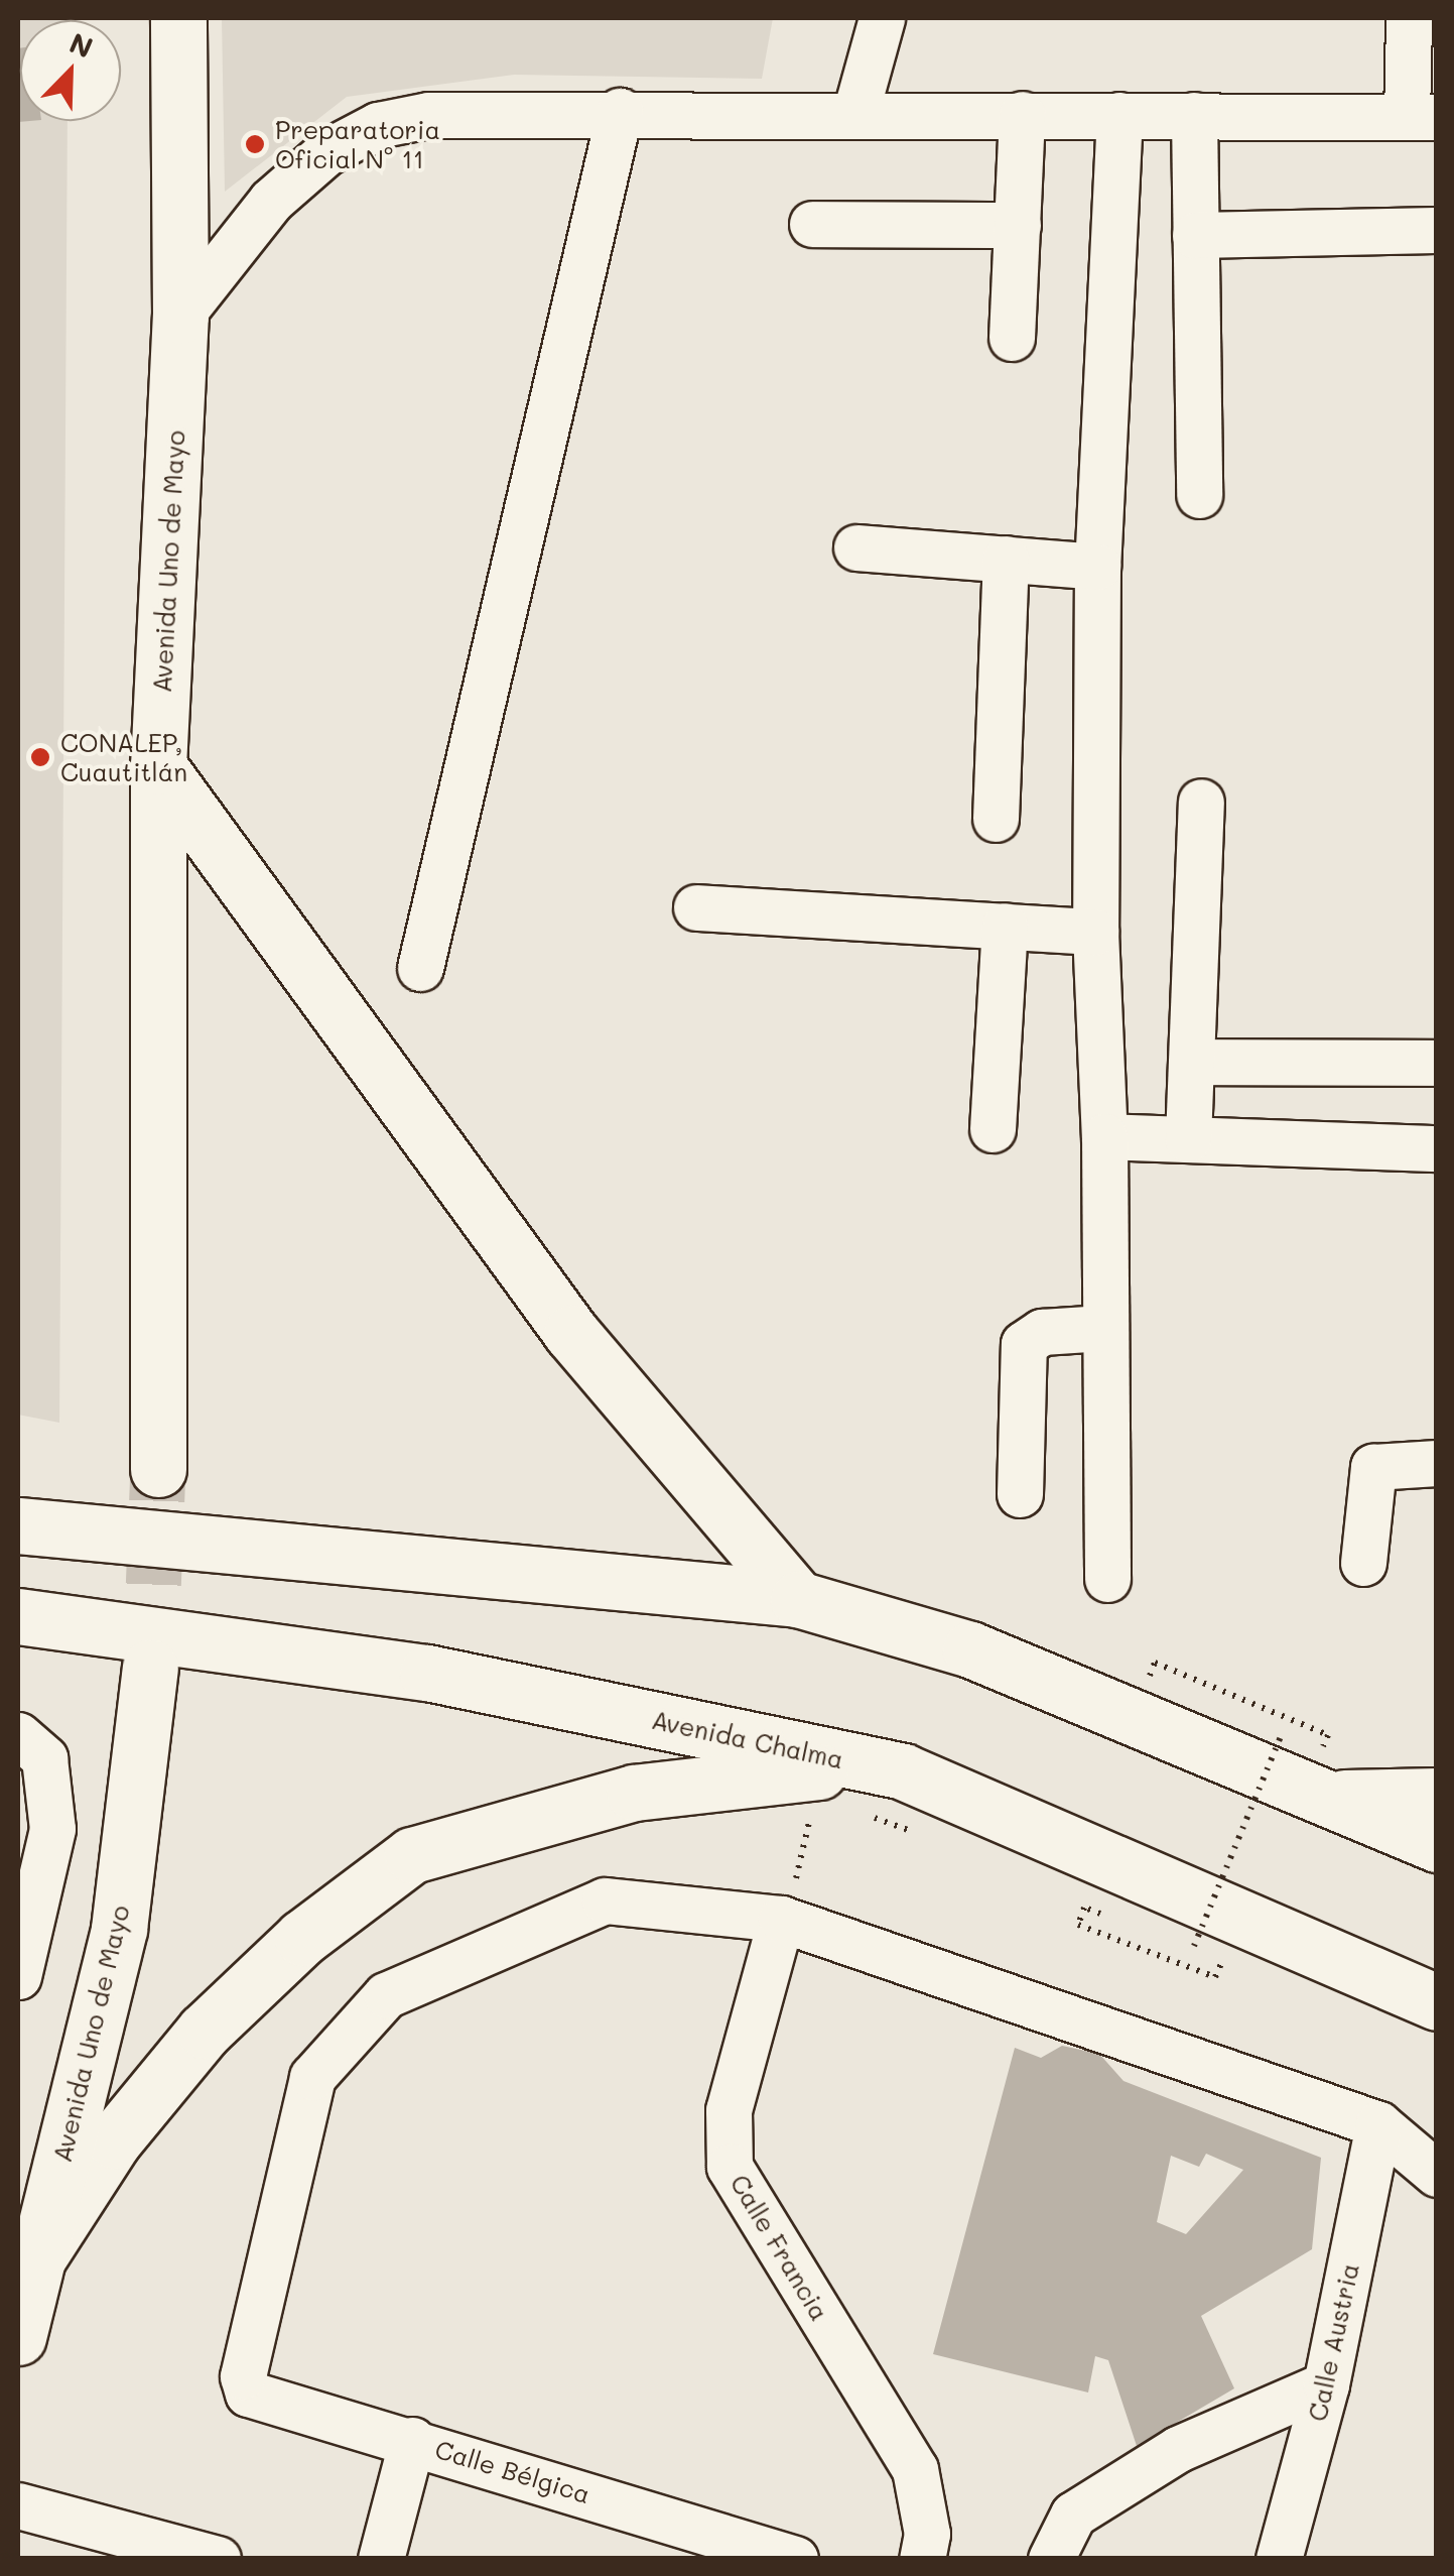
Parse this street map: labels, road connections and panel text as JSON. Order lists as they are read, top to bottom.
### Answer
{
  "streets": {
    "main road": ["Avenida Uno de Mayo", "Avenida Chalma"],
    "street": ["Calle Francia", "Calle Austria", "Calle Bélgica"]
  },
  "crossings": [
    ["Calle Francia", "Calle Bélgica"]
  ],
  "places": ["Preparatoria Oficial N° 11", "CONALEP, Cuautitlán"],
  "north": "top right"
}
